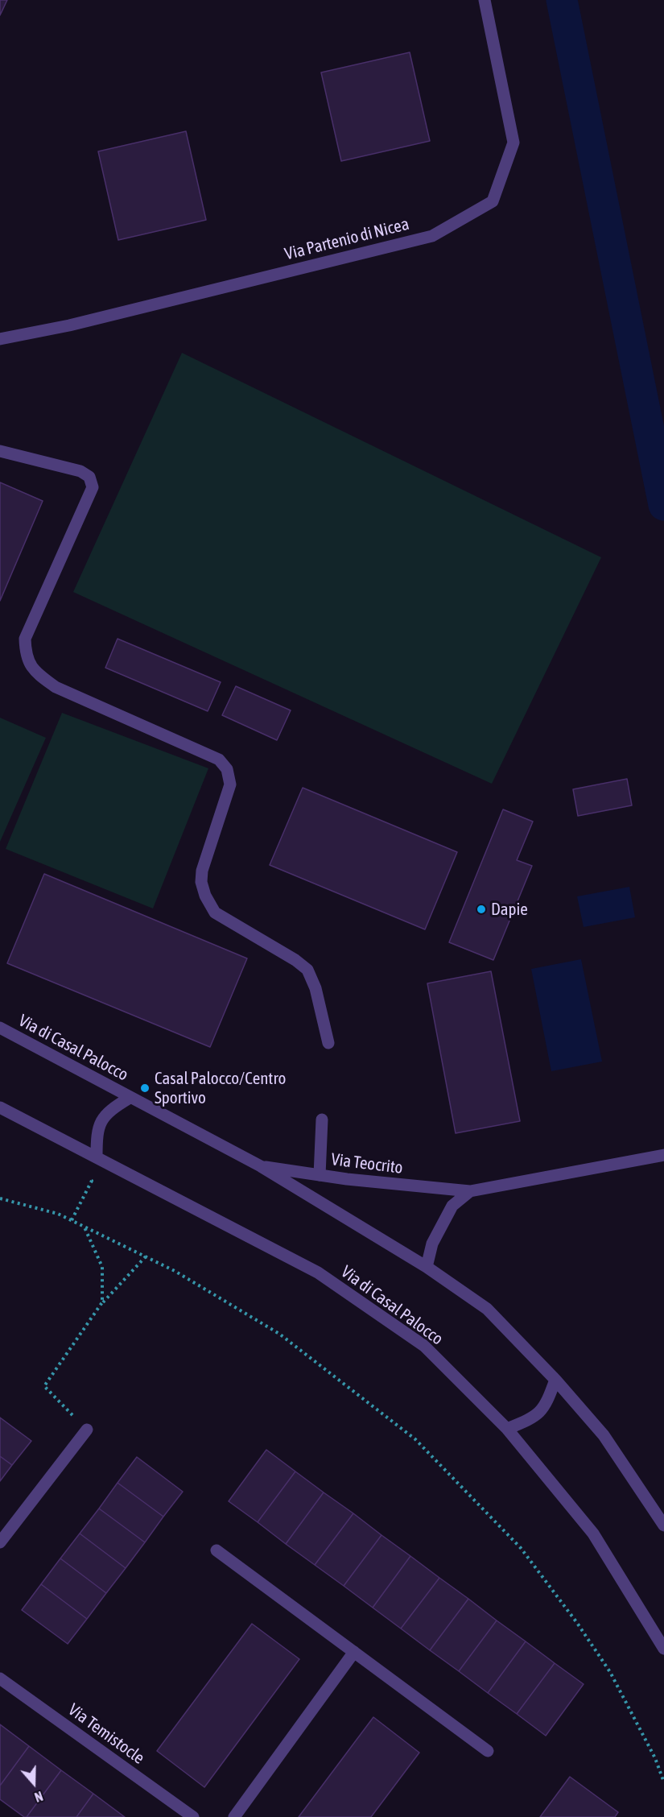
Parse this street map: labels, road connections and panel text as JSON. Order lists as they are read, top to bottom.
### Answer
{
  "streets": {
    "street": [
      "Via Partenio di Nicea",
      "Via di Casal Palocco",
      "Via Teocrito",
      "Via Temistocle"
    ]
  },
  "crossings": [
    ["Via di Casal Palocco", "Via Teocrito"]
  ],
  "places": ["Dapie", "Casal Palocco/Centro Sportivo"],
  "north": "bottom"
}
